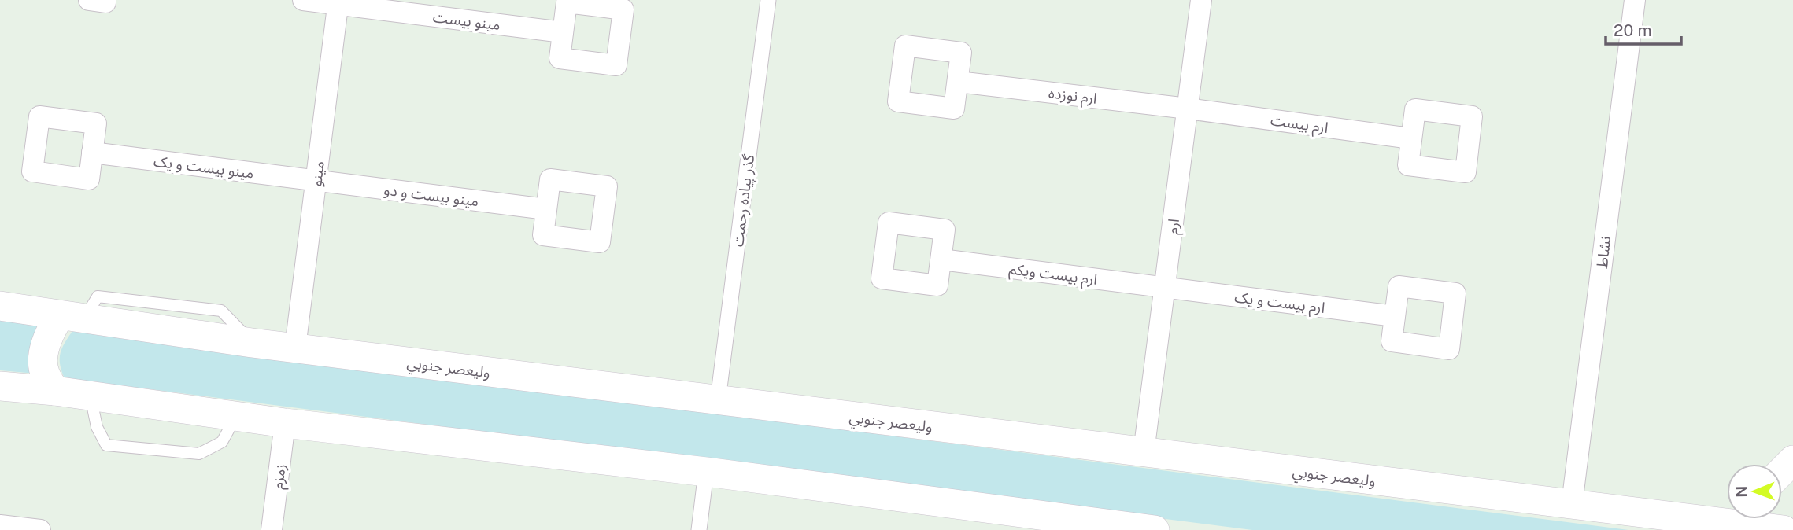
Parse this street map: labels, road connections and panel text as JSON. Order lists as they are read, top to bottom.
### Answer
{
  "streets": {
    "main road": ["وليعصر جنوبي"],
    "street": [
      "مینو بیست",
      "ارم نوزده",
      "ارم بیست",
      "مینو بیست و یک",
      "مینو",
      "مینو بیست و دو",
      "گذر پیاده رحمت",
      "ارم",
      "نشاط",
      "ارم بیست ویکم",
      "ارم بیست و یک",
      "زمزم"
    ]
  },
  "crossings": [
    ["مینو بیست", "مینو"],
    ["ارم نوزده", "ارم بیست"],
    ["ارم نوزده", "ارم"],
    ["ارم بیست", "ارم"],
    ["مینو بیست و یک", "مینو"],
    ["مینو بیست و یک", "مینو بیست و دو"],
    ["مینو", "مینو بیست و دو"],
    ["مینو", "وليعصر جنوبي"],
    ["گذر پیاده رحمت", "وليعصر جنوبي"],
    ["ارم", "ارم بیست ویکم"],
    ["ارم", "ارم بیست و یک"],
    ["ارم", "وليعصر جنوبي"],
    ["نشاط", "وليعصر جنوبي"],
    ["ارم بیست ویکم", "ارم بیست و یک"]
  ],
  "scale_bar": "20 m",
  "north": "left"
}
